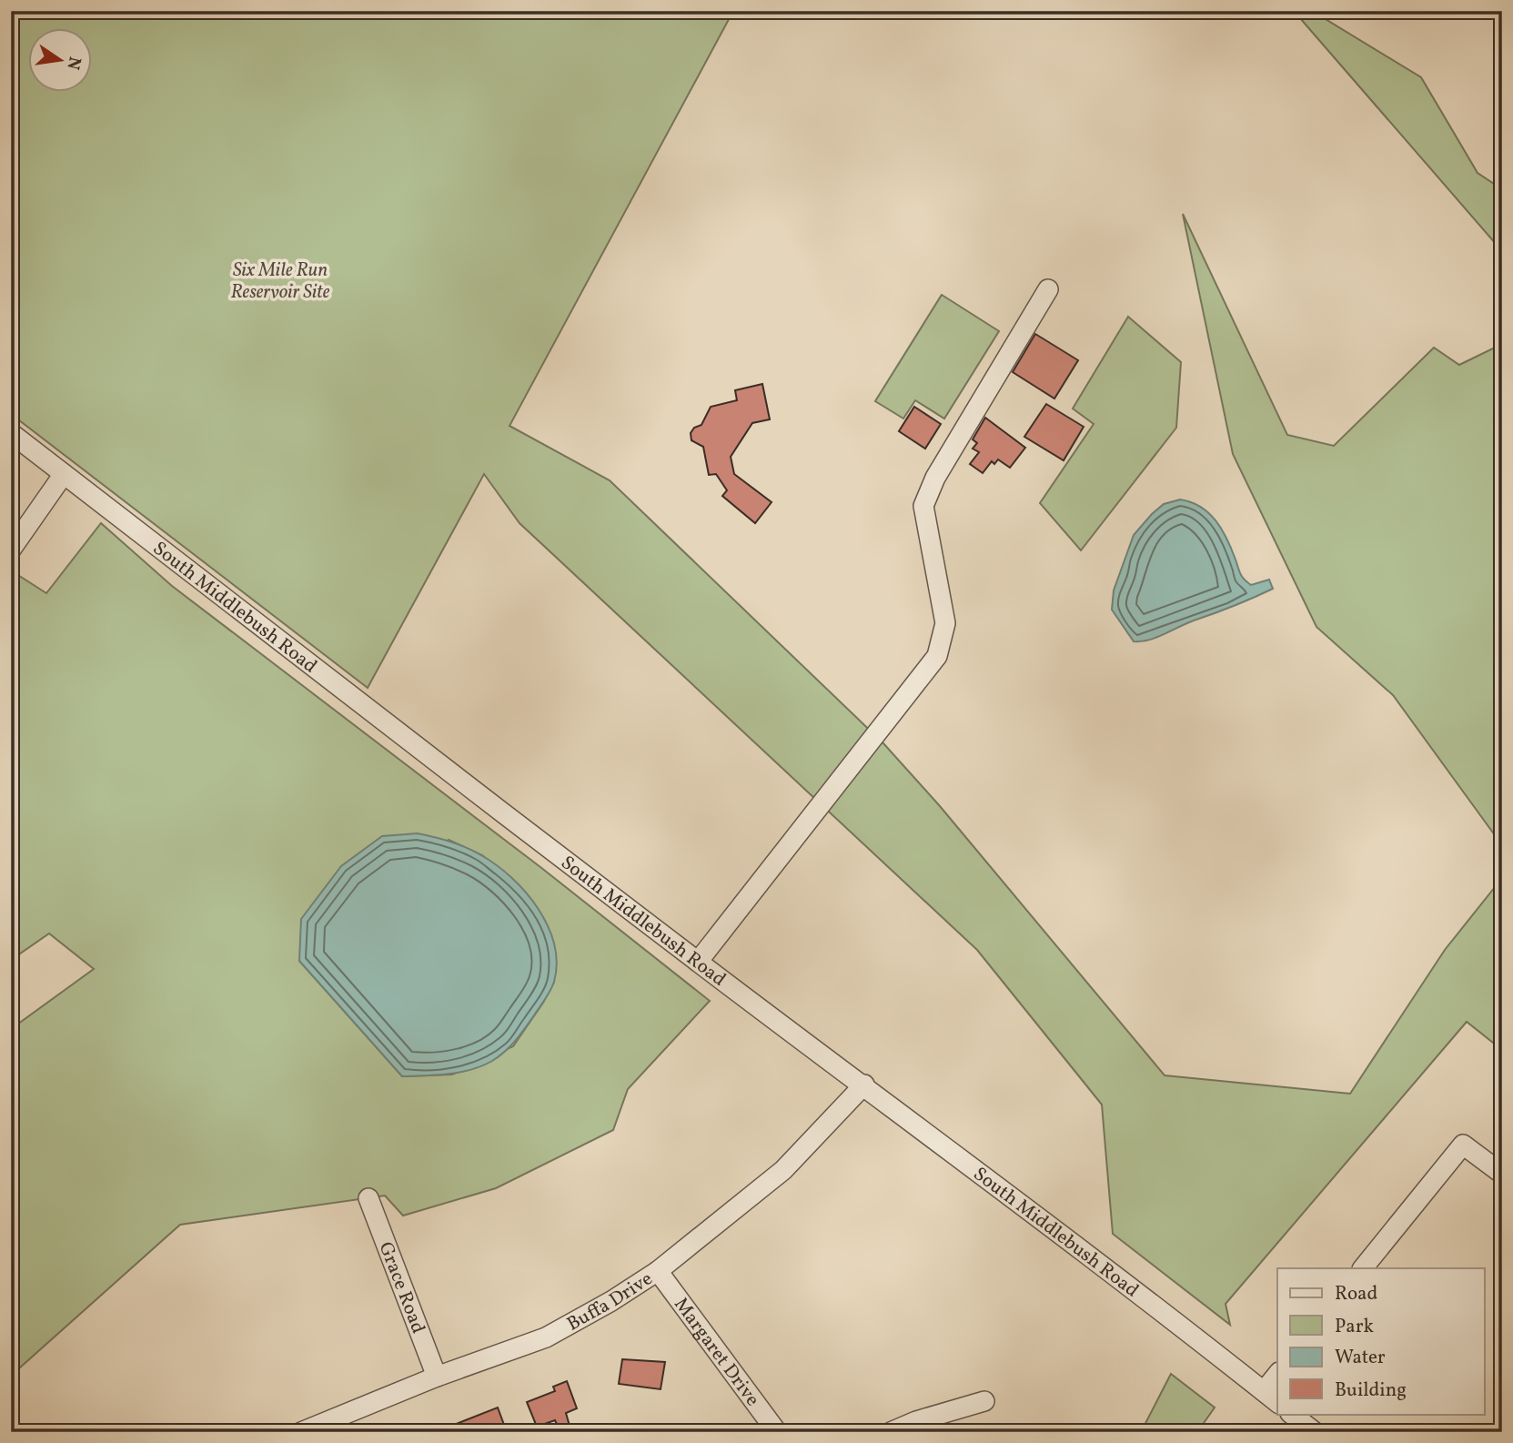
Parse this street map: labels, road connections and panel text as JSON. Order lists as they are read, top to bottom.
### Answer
{
  "streets": {
    "street": [
      "South Middlebush Road",
      "Grace Road",
      "Buffa Drive",
      "Margaret Drive"
    ]
  },
  "crossings": [
    ["South Middlebush Road", "Buffa Drive"],
    ["Grace Road", "Buffa Drive"],
    ["Buffa Drive", "Margaret Drive"]
  ],
  "parks": ["Six Mile Run Reservoir Site"],
  "legend": [
    "Road",
    "Park",
    "Water",
    "Building"
  ],
  "north": "right"
}
